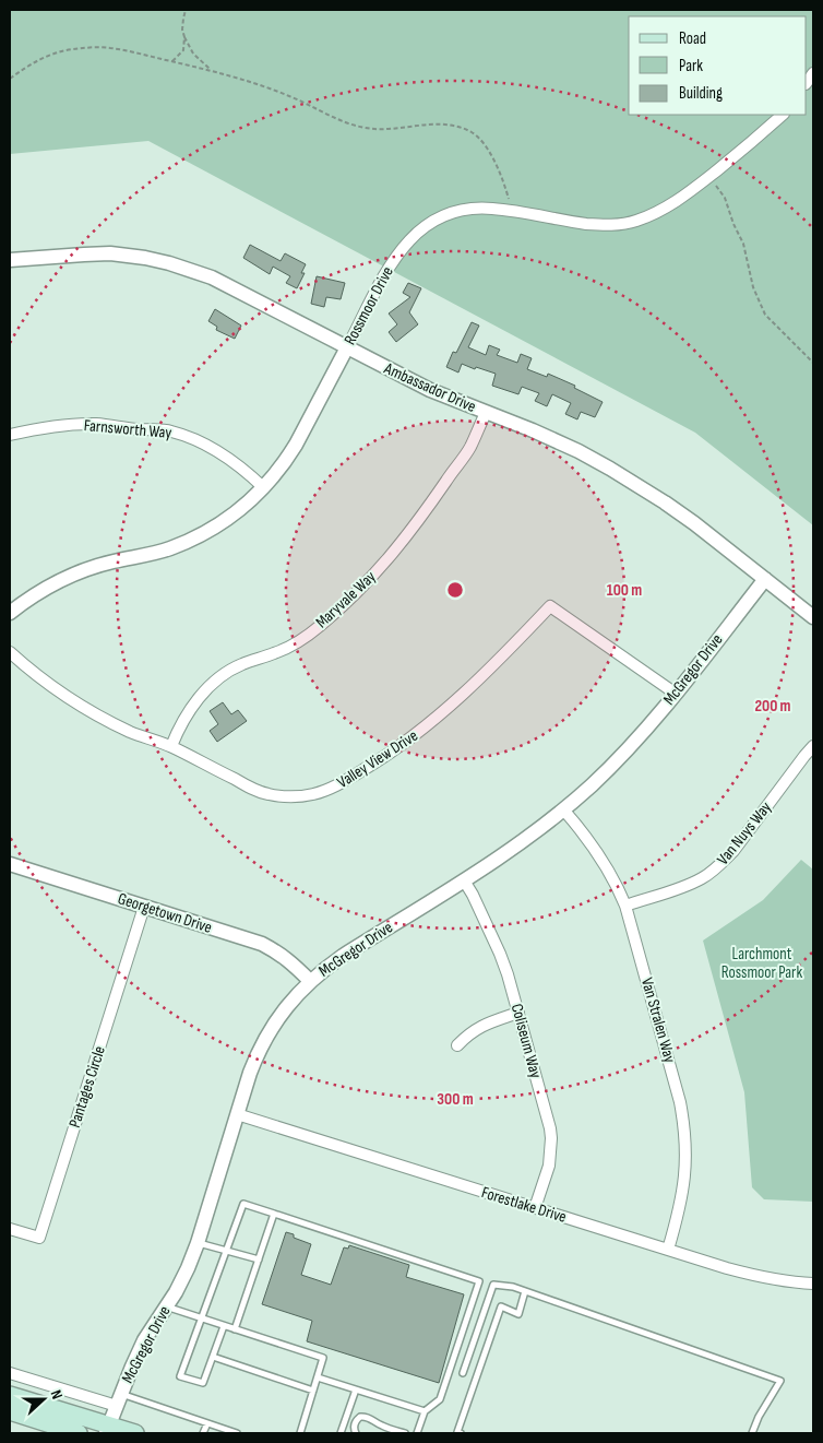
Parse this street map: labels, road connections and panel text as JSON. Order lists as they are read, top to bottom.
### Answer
{
  "streets": {
    "street": [
      "Rossmoor Drive",
      "Ambassador Drive",
      "Farnsworth Way",
      "Maryvale Way",
      "McGregor Drive",
      "Valley View Drive",
      "Van Nuys Way",
      "Georgetown Drive",
      "Van Stralen Way",
      "Coliseum Way",
      "Pantages Circle",
      "Forestlake Drive"
    ]
  },
  "crossings": [
    ["Rossmoor Drive", "Ambassador Drive"],
    ["Rossmoor Drive", "Farnsworth Way"],
    ["Ambassador Drive", "Maryvale Way"],
    ["Ambassador Drive", "McGregor Drive"],
    ["Maryvale Way", "Valley View Drive"],
    ["McGregor Drive", "Valley View Drive"],
    ["McGregor Drive", "Georgetown Drive"],
    ["McGregor Drive", "Van Stralen Way"],
    ["McGregor Drive", "Coliseum Way"],
    ["McGregor Drive", "Forestlake Drive"],
    ["Van Nuys Way", "Van Stralen Way"],
    ["Georgetown Drive", "Pantages Circle"],
    ["Van Stralen Way", "Forestlake Drive"],
    ["Coliseum Way", "Forestlake Drive"]
  ],
  "parks": ["Larchmont Rossmoor Park"],
  "legend": ["Road", "Park", "Building"],
  "north": "right",
  "rings": ["100 m", "200 m", "300 m"]
}
